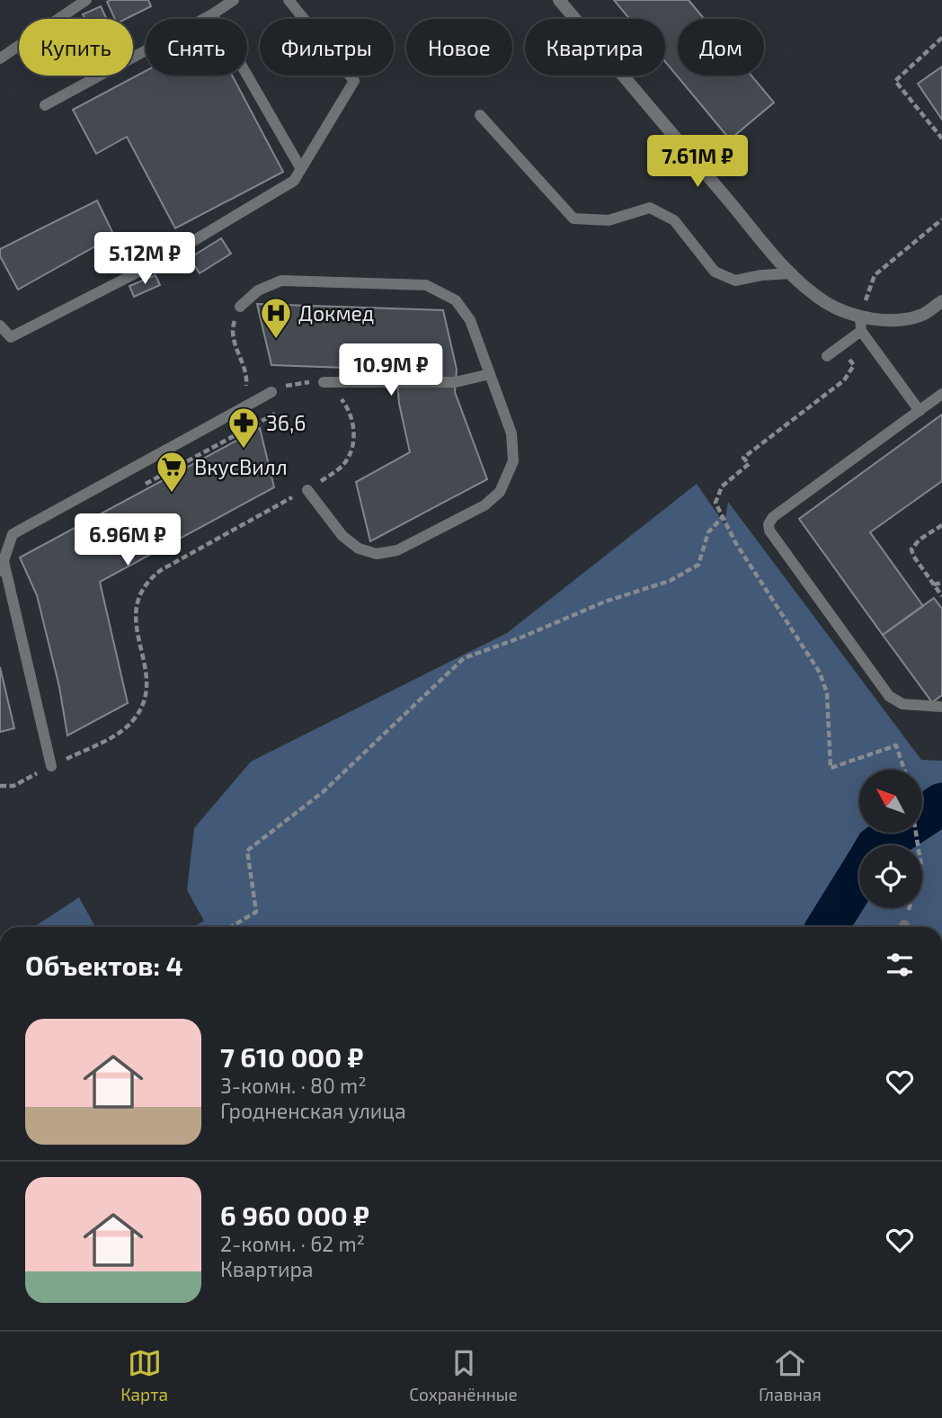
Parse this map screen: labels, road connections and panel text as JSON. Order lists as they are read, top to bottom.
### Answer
{
  "places": {
    "hospital": ["Докмед"],
    "pharmacy": ["36,6"],
    "supermarket": ["ВкусВилл"]
  },
  "north": "top left",
  "page": {
    "chip": [
      "Купить",
      "Снять",
      "Фильтры",
      "Новое",
      "Квартира",
      "Дом"
    ],
    "price": [
      "7.61M ₽",
      "5.12M ₽",
      "10.9M ₽",
      "6.96M ₽"
    ],
    "heading": "Объектов: 4",
    "list": [
      {
        "name": "7 610 000 ₽",
        "note": "3-комн. · 80 m² · Гродненская улица"
      },
      {
        "name": "6 960 000 ₽",
        "note": "2-комн. · 62 m² · Квартира"
      }
    ],
    "tabs": ["Карта", "Сохранённые", "Главная"]
  }
}
